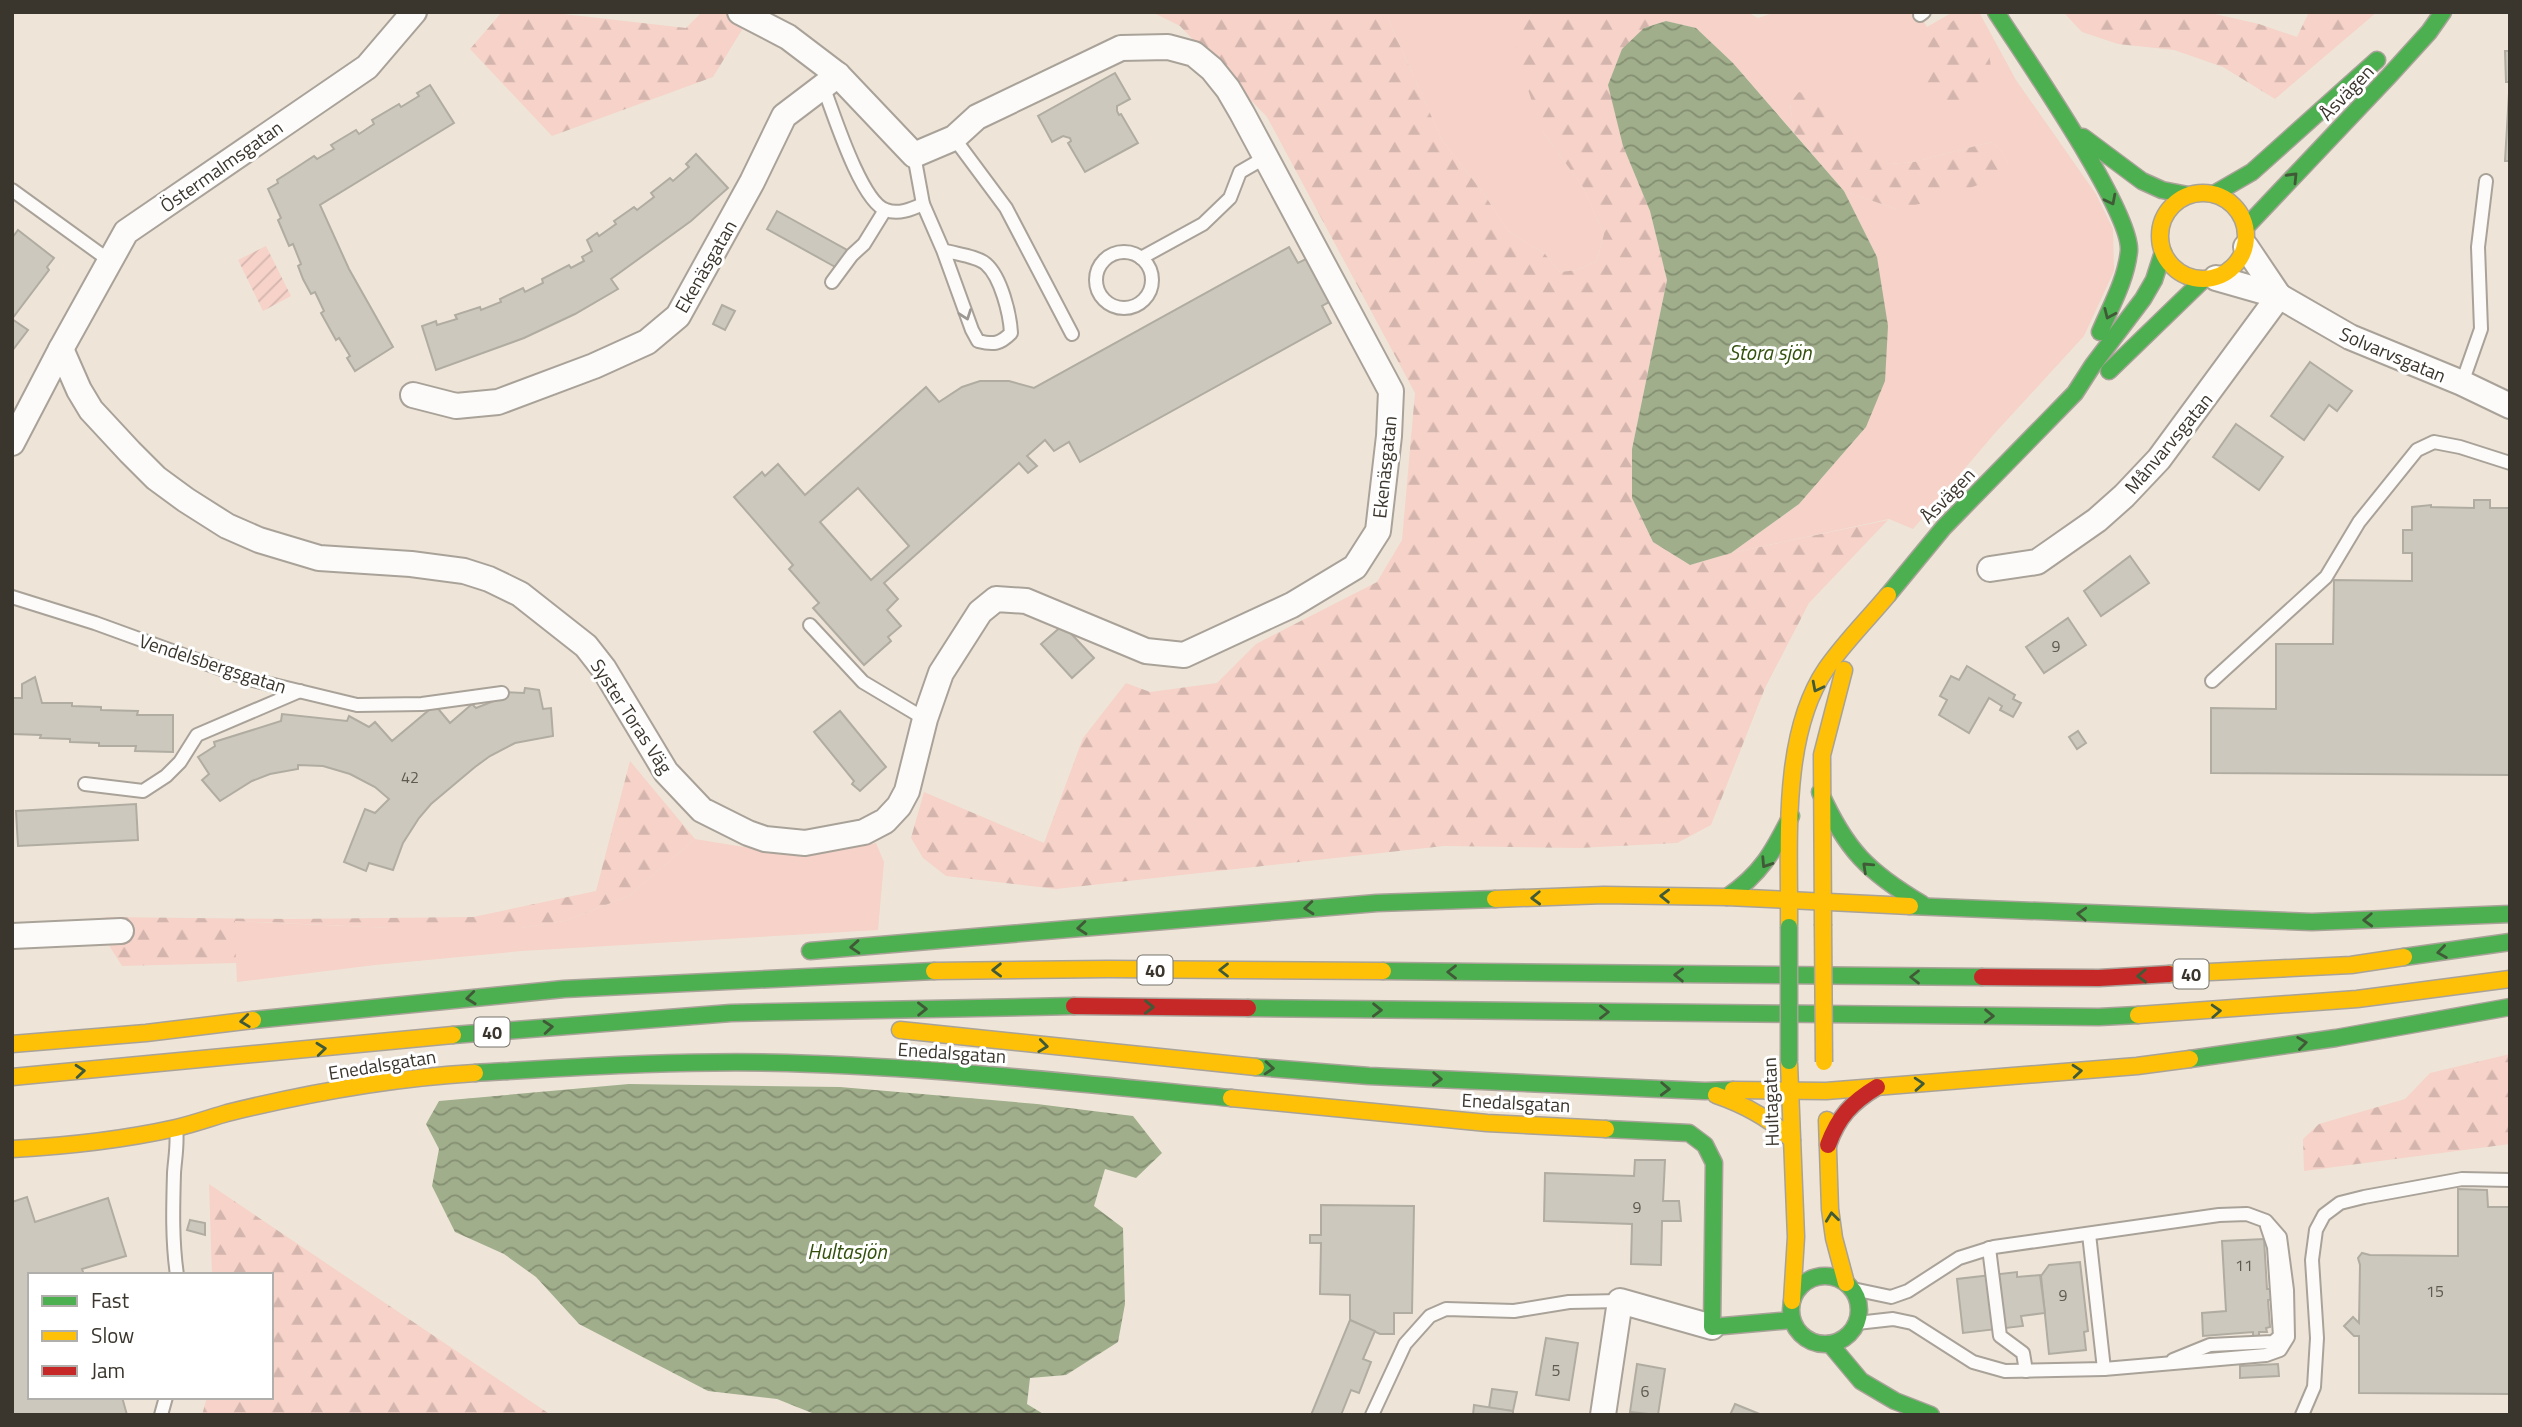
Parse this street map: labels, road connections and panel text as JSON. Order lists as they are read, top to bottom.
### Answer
{
  "streets": {
    "main road": [
      "Åsvägen",
      "40",
      "Enedalsgatan",
      "Hultagatan"
    ],
    "street": [
      "Östermalmsgatan",
      "Ekenäsgatan",
      "Solvarvsgatan",
      "Månvarvsgatan",
      "Syster Toras Väg"
    ],
    "lane": ["Vendelsbergsgatan"]
  },
  "crossings": [
    ["Åsvägen", "Hultagatan"],
    ["Östermalmsgatan", "Syster Toras Väg"],
    ["Ekenäsgatan", "Syster Toras Väg"],
    ["Solvarvsgatan", "Månvarvsgatan"]
  ],
  "water": ["Stora sjön", "Hultasjön"],
  "house_numbers": [
    "9",
    "42",
    "9",
    "11",
    "15",
    "9",
    "5",
    "6"
  ],
  "legend": ["Fast", "Slow", "Jam"]
}
